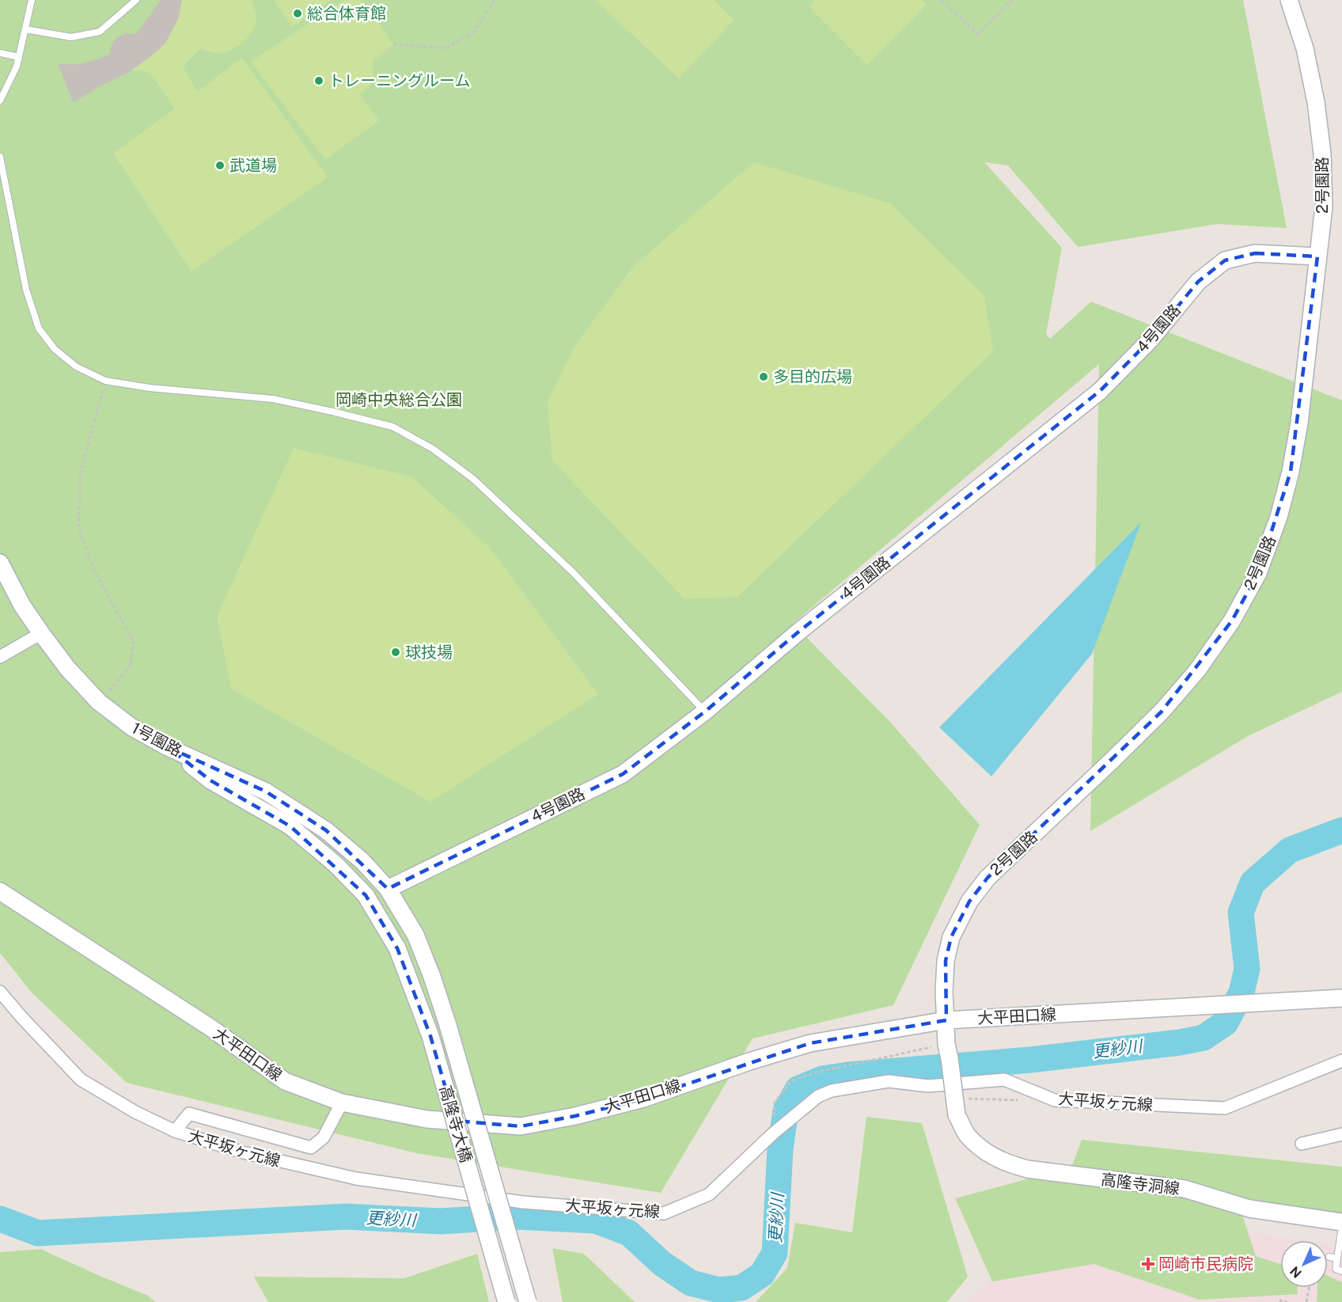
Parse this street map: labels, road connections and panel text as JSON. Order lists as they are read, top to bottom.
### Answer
{
  "streets": {
    "street": [
      "2号園路",
      "4号園路",
      "1号園路",
      "大平田口線",
      "大平坂ヶ元線",
      "高隆寺大橋",
      "高隆寺洞線"
    ]
  },
  "crossings": [
    ["2号園路", "4号園路"],
    ["2号園路", "大平田口線"],
    ["2号園路", "高隆寺洞線"],
    ["4号園路", "1号園路"],
    ["1号園路", "高隆寺大橋"]
  ],
  "water": ["更紗川"],
  "parks": ["岡崎中央総合公園"],
  "places": {
    "other": [
      "総合体育館",
      "トレーニングルーム",
      "武道場",
      "多目的広場",
      "球技場"
    ],
    "health": ["岡崎市民病院"]
  },
  "north": "bottom left"
}
